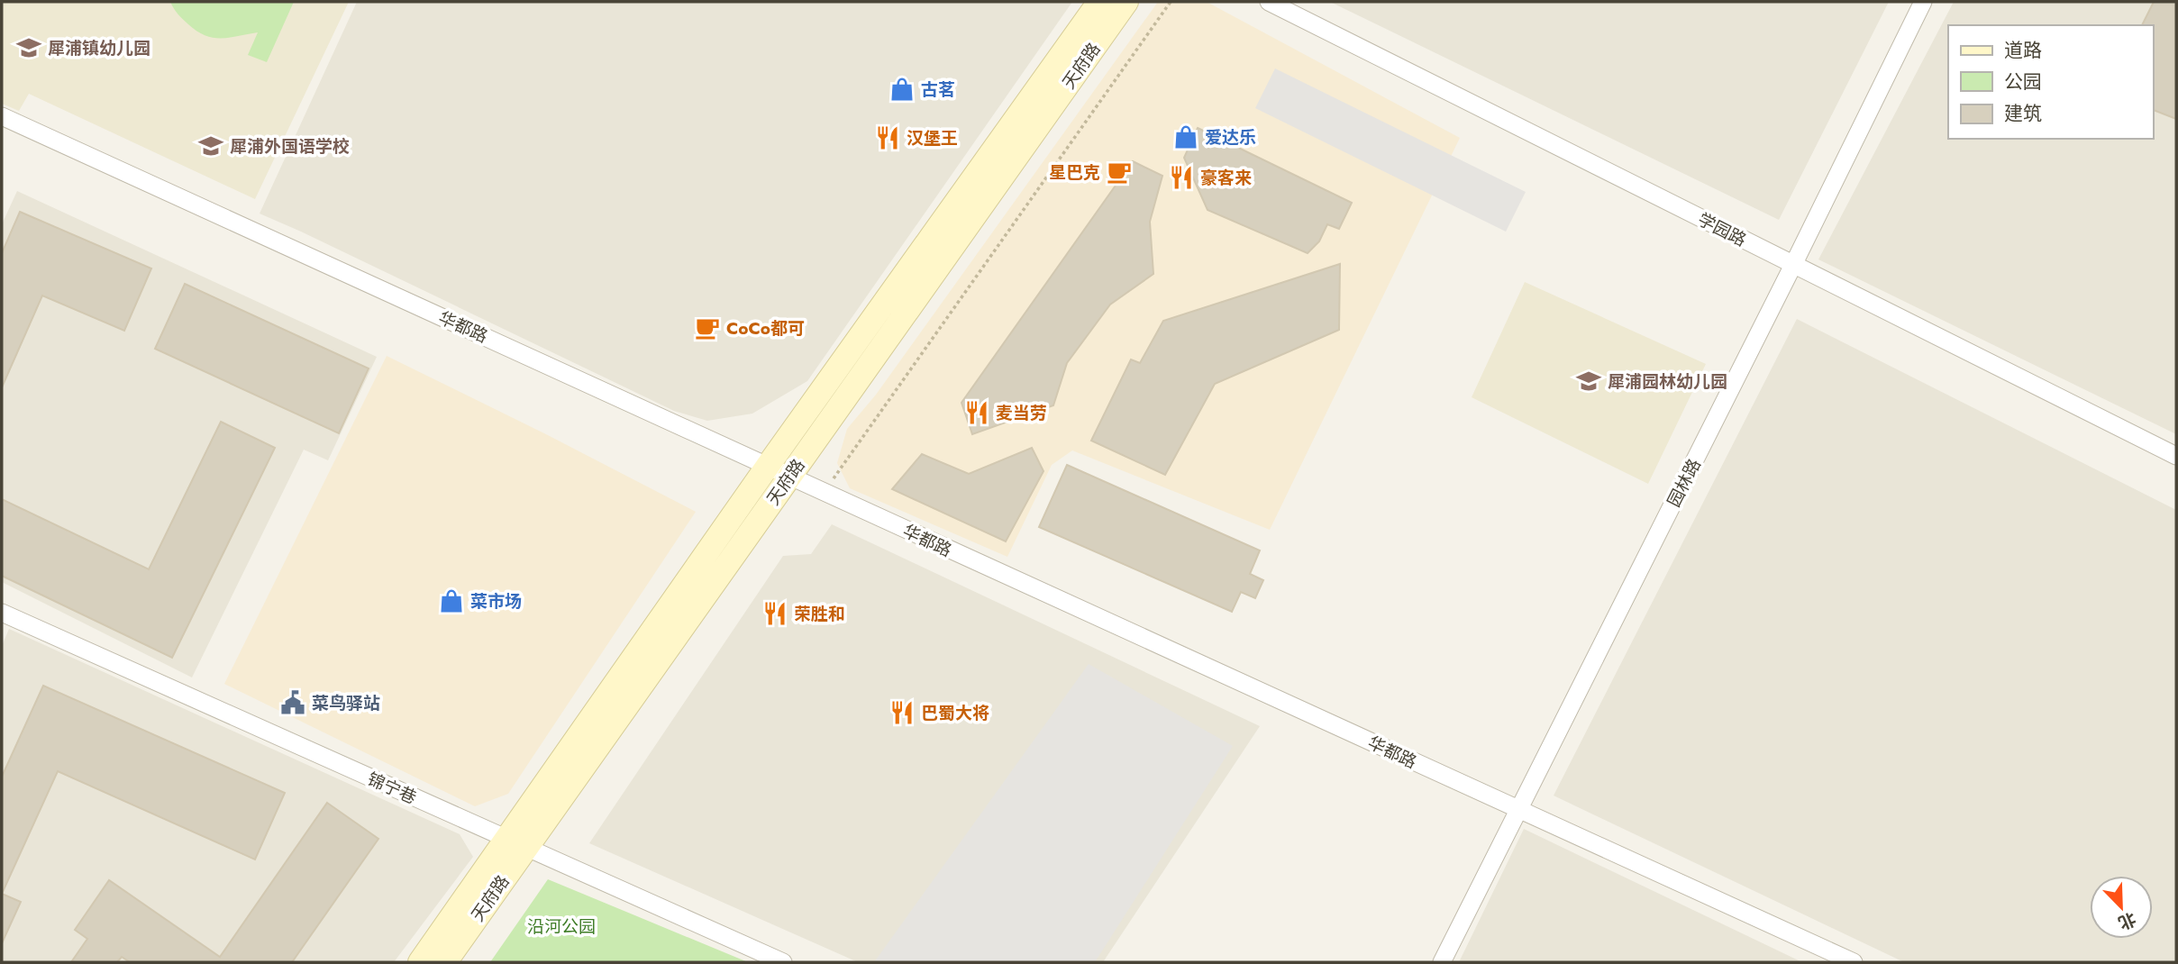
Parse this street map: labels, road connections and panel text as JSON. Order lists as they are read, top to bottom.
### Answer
{
  "streets": {
    "street": [
      "天府路",
      "学园路",
      "华都路",
      "园林路",
      "锦宁巷"
    ]
  },
  "crossings": [
    ["天府路", "华都路"],
    ["天府路", "锦宁巷"],
    ["学园路", "园林路"],
    ["华都路", "园林路"]
  ],
  "parks": ["沿河公园"],
  "places": {
    "school or university": ["犀浦镇幼儿园", "犀浦外国语学校", "犀浦园林幼儿园"],
    "shop": ["古茗", "爱达乐", "菜市场"],
    "restaurant": [
      "汉堡王",
      "豪客来",
      "麦当劳",
      "荣胜和",
      "巴蜀大将"
    ],
    "cafe": ["星巴克", "CoCo都可"],
    "public building": ["菜鸟驿站"]
  },
  "legend": ["道路", "公园", "建筑"],
  "north": "bottom right"
}
